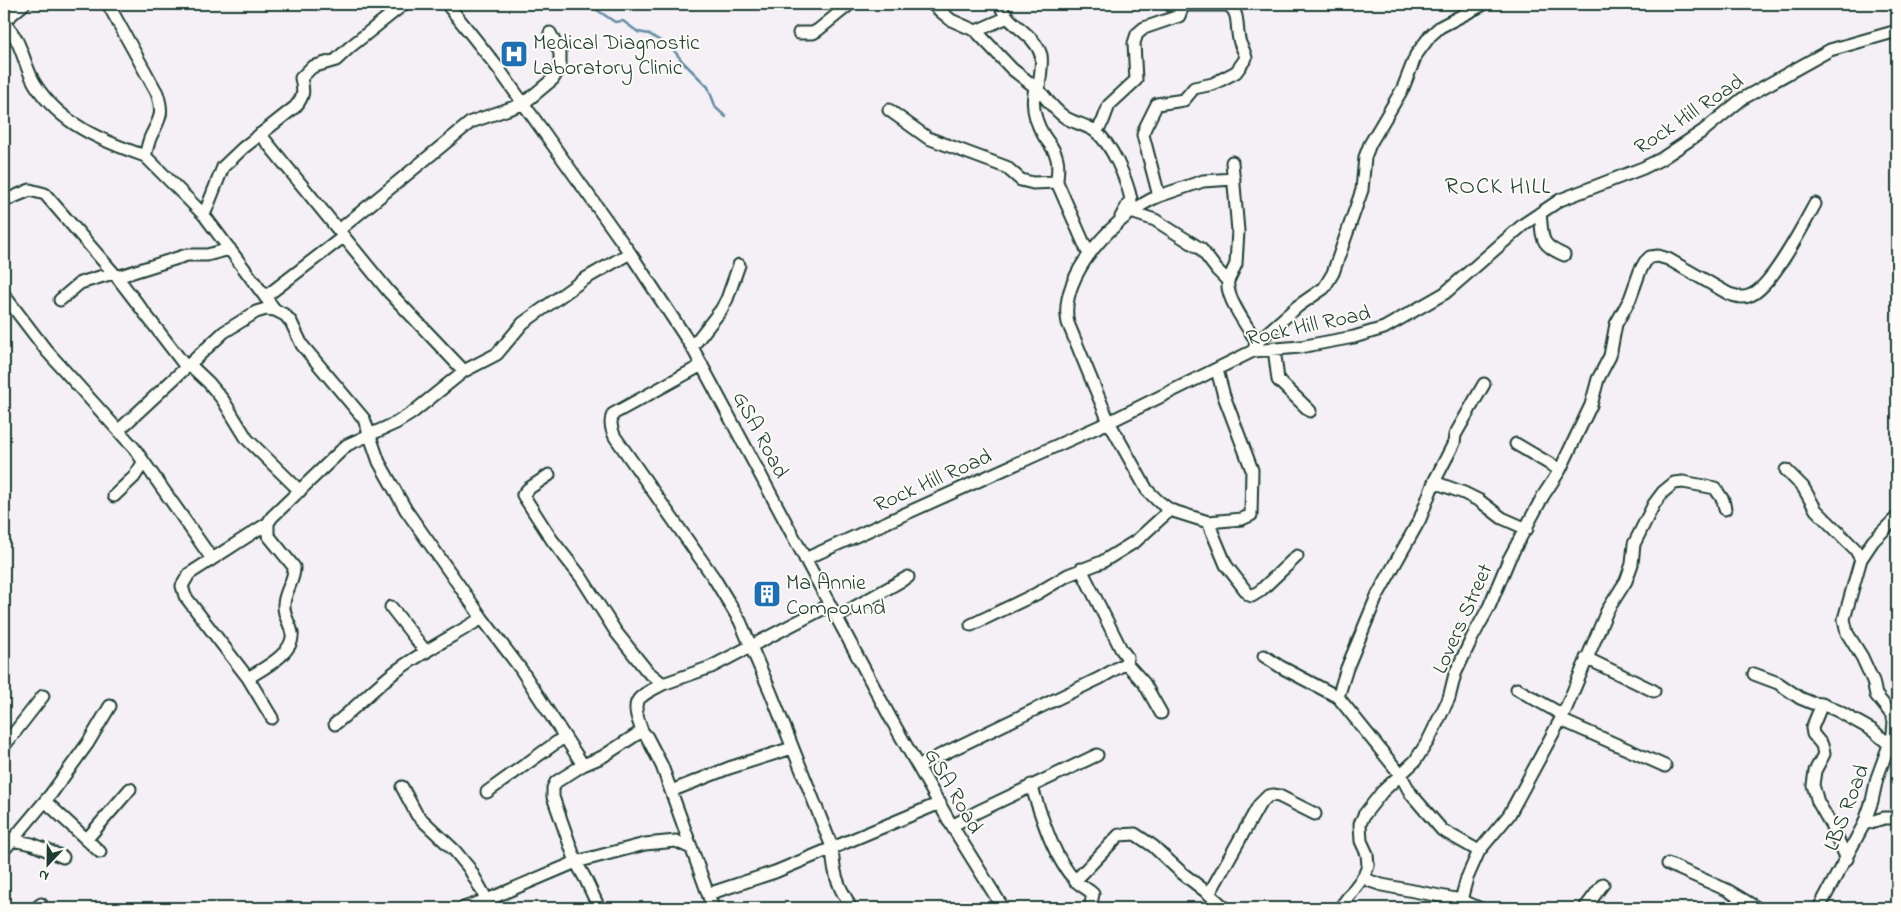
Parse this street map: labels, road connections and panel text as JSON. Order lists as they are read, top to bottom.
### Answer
{
  "streets": {
    "street": [
      "Rock Hill Road",
      "GSA Road",
      "Lovers Street",
      "LBS Road"
    ]
  },
  "crossings": [
    ["Rock Hill Road", "GSA Road"]
  ],
  "districts": ["ROCK HILL"],
  "places": {
    "hospital": ["Medical Diagnostic Laboratory Clinic"],
    "building": ["Ma Annie Compound"]
  },
  "north": "bottom"
}
